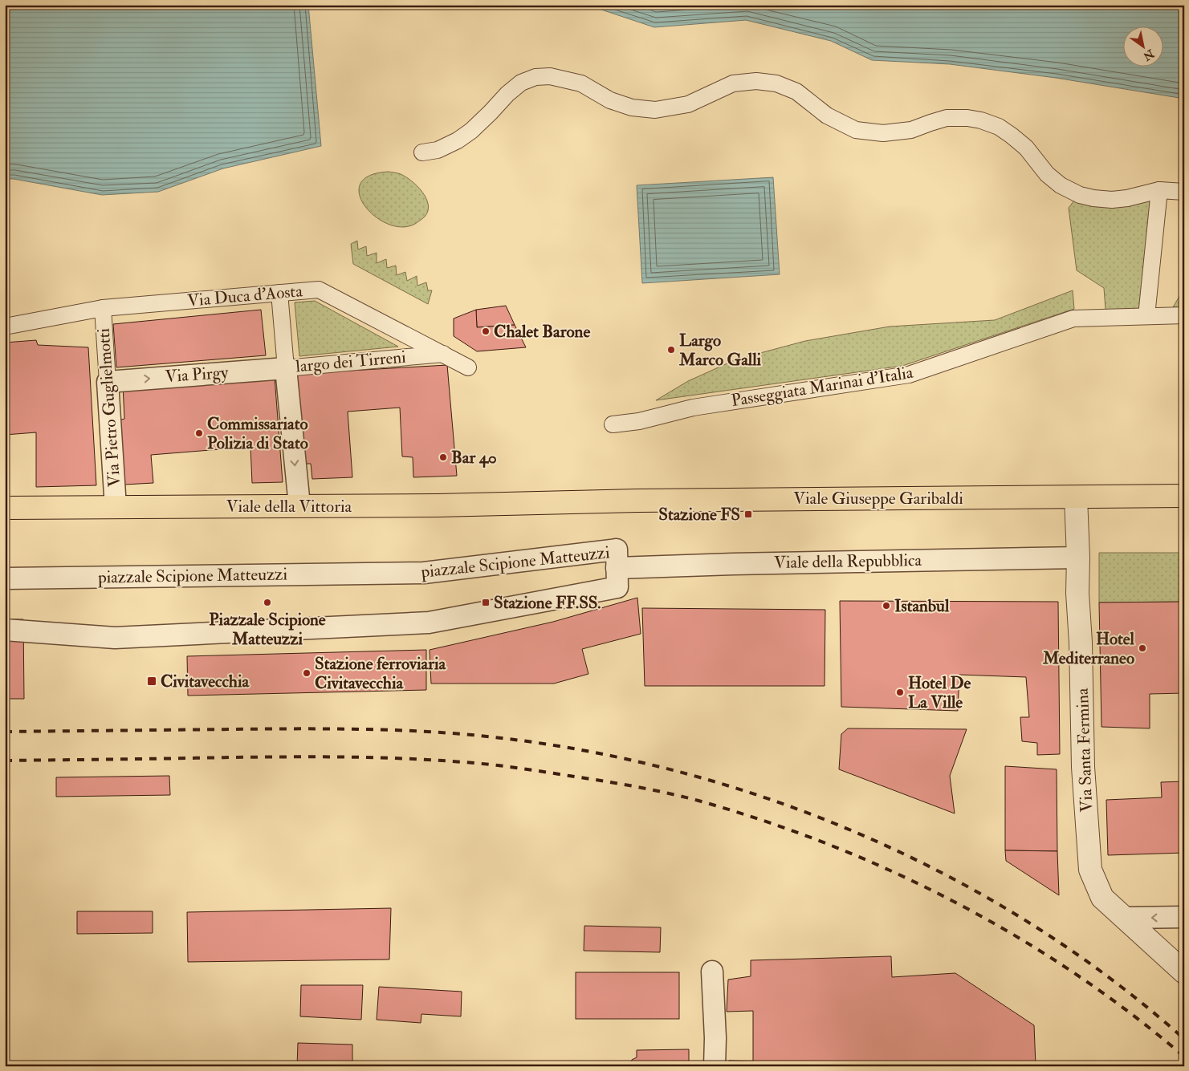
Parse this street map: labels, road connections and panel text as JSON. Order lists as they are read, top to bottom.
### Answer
{
  "streets": {
    "main road": ["Viale Giuseppe Garibaldi", "Viale della Vittoria"],
    "street": [
      "Via Duca d'Aosta",
      "largo dei Tirreni",
      "Via Pirgy",
      "Passeggiata Marinai d'Italia",
      "Via Pietro Guglielmotti",
      "Viale della Repubblica",
      "piazzale Scipione Matteuzzi",
      "Via Santa Fermina"
    ]
  },
  "crossings": [
    ["Via Duca d'Aosta", "largo dei Tirreni"],
    ["Via Duca d'Aosta", "Via Pietro Guglielmotti"],
    ["largo dei Tirreni", "Via Pirgy"],
    ["Via Pirgy", "Via Pietro Guglielmotti"],
    ["Via Pietro Guglielmotti", "Viale della Vittoria"],
    ["Viale Giuseppe Garibaldi", "Viale della Vittoria"],
    ["Viale Giuseppe Garibaldi", "Via Santa Fermina"],
    ["Viale della Repubblica", "piazzale Scipione Matteuzzi"],
    ["Viale della Repubblica", "Via Santa Fermina"]
  ],
  "one_way": ["Via Pirgy"],
  "places": {
    "other": [
      "Chalet Barone",
      "Largo Marco Galli",
      "Commissariato Polizia di Stato",
      "Bar 40",
      "Piazzale Scipione Matteuzzi",
      "Istanbul",
      "Hotel Mediterraneo",
      "Stazione ferroviaria Civitavecchia",
      "Hotel De La Ville"
    ],
    "transit": ["Stazione FS", "Stazione FF.SS.", "Civitavecchia"]
  },
  "north": "bottom right"
}
